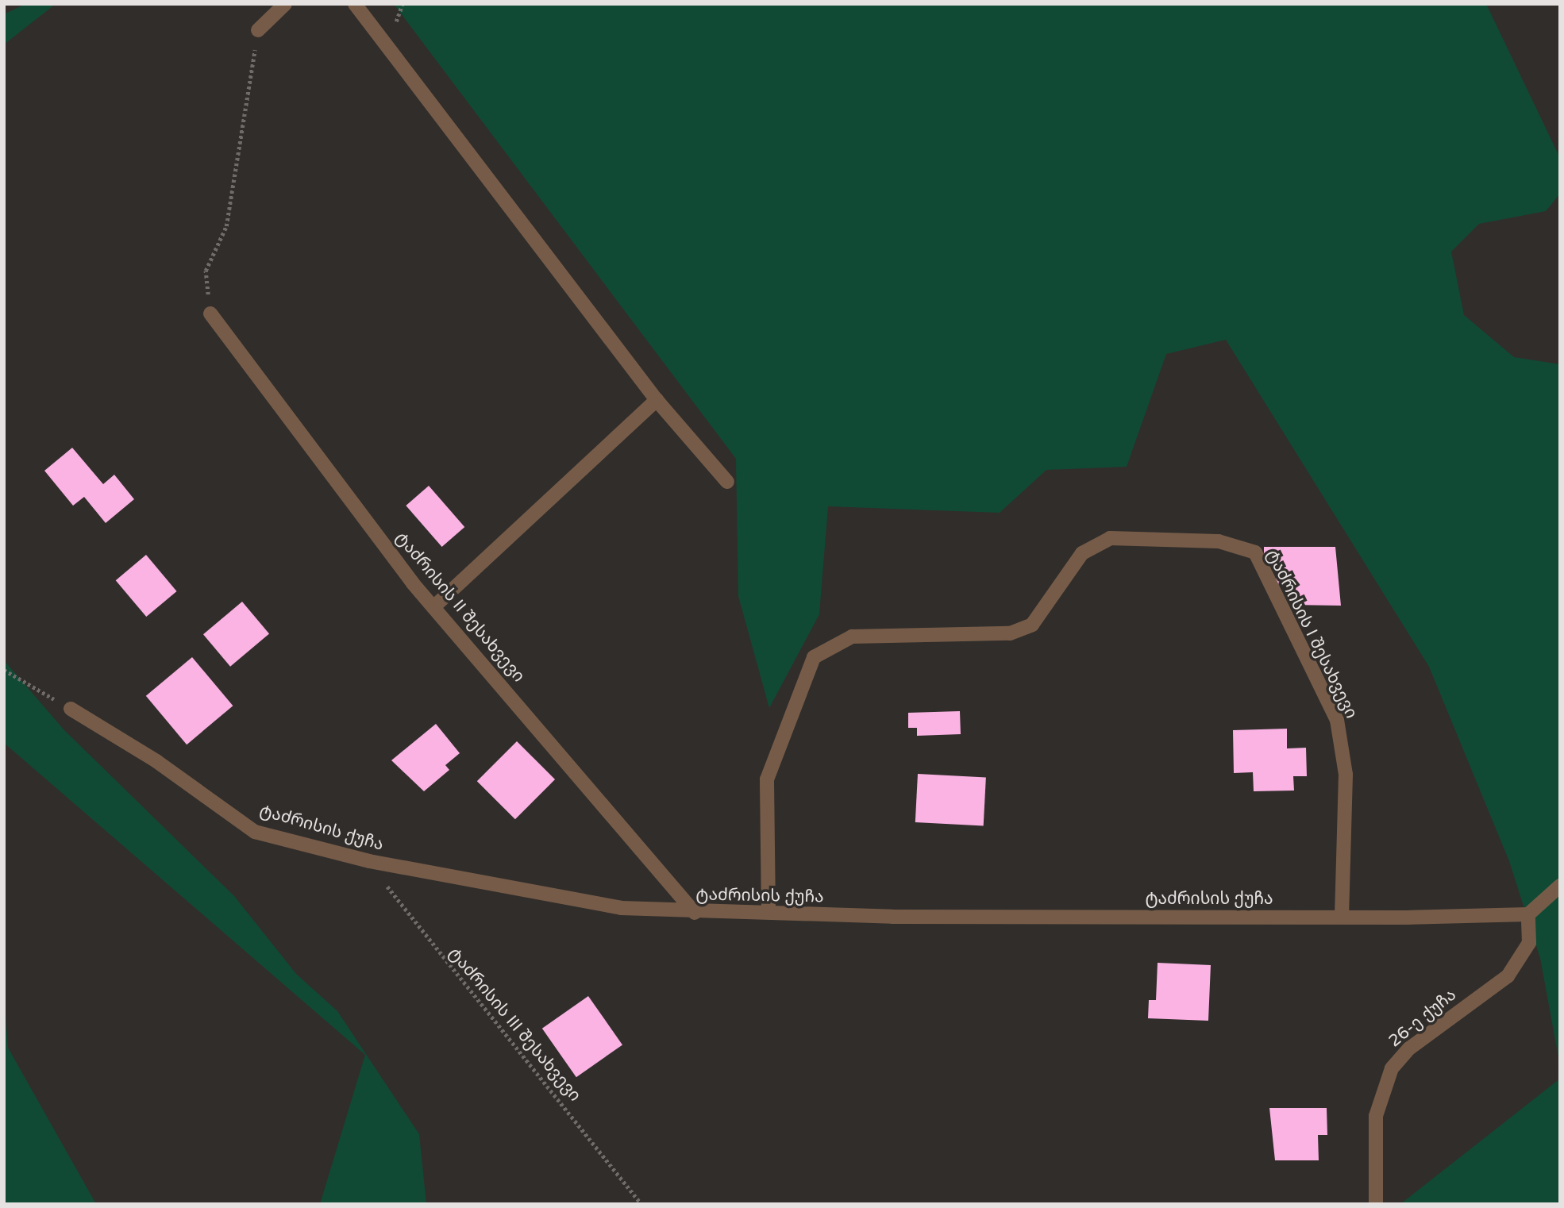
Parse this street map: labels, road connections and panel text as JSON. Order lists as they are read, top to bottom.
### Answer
{
  "streets": {
    "street": [
      "ტაძრისის II შესახვევი",
      "ტაძრისის I შესახვევი",
      "ტაძრისის ქუჩა",
      "26-ე ქუჩა"
    ],
    "path": ["ტაძრისის III შესახვევი"]
  },
  "crossings": [
    ["ტაძრისის II შესახვევი", "ტაძრისის ქუჩა"],
    ["ტაძრისის I შესახვევი", "ტაძრისის ქუჩა"],
    ["ტაძრისის ქუჩა", "26-ე ქუჩა"],
    ["ტაძრისის ქუჩა", "ტაძრისის III შესახვევი"]
  ]
}
